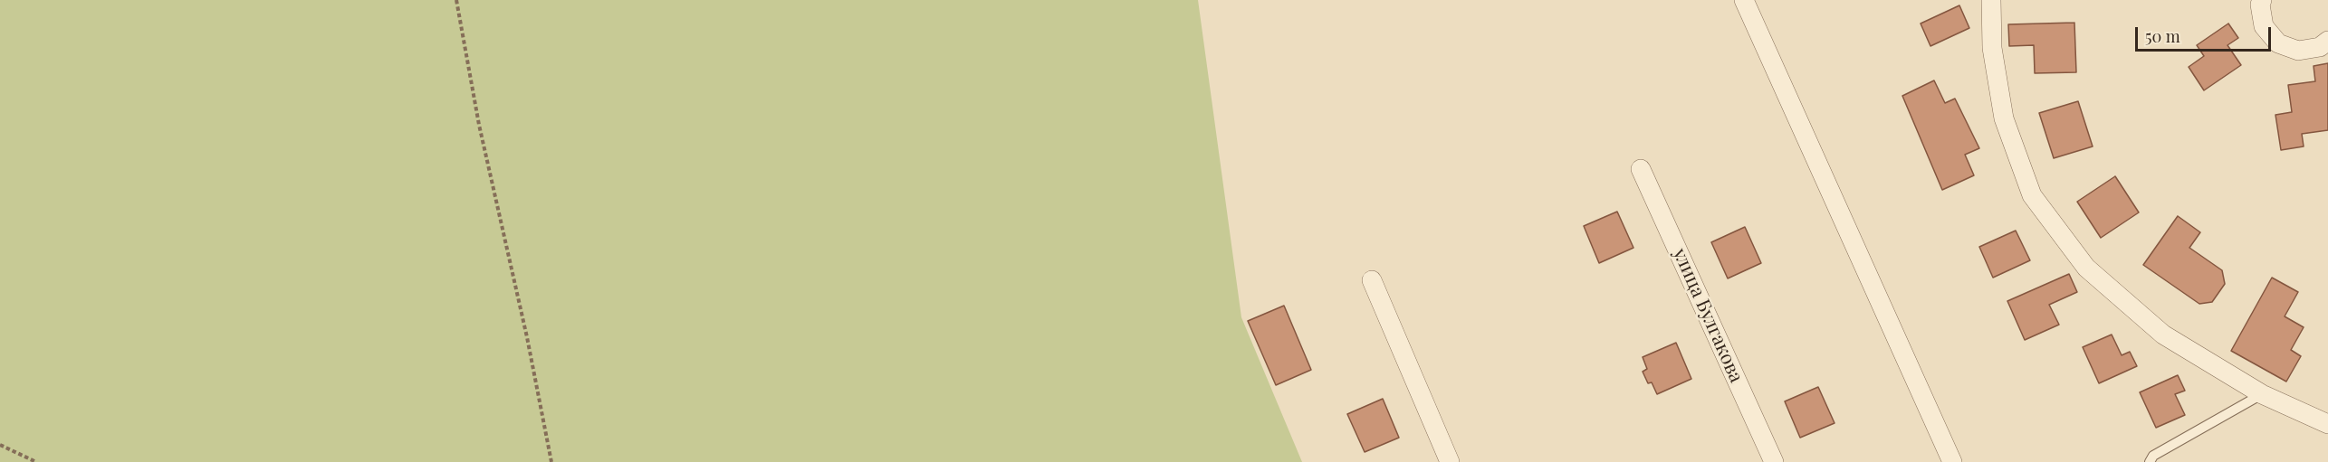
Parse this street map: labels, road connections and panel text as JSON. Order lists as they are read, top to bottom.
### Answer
{
  "streets": {
    "street": ["улица Булгакова"]
  },
  "scale_bar": "50 m"
}
